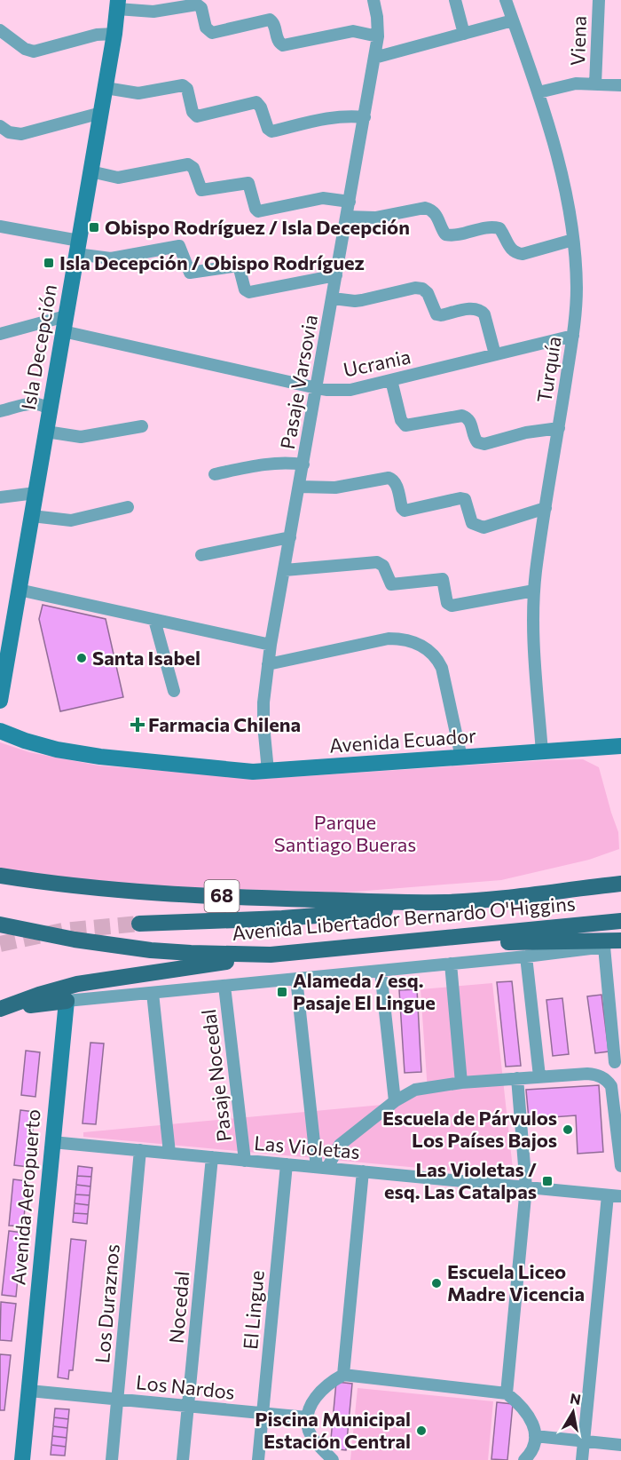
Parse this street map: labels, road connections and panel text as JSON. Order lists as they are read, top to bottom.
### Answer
{
  "streets": {
    "main road": ["68", "Avenida Libertador Bernardo O'Higgins"],
    "street": [
      "Viena",
      "Isla Decepción",
      "Ucrania",
      "Turquía",
      "Pasaje Varsovia",
      "Avenida Ecuador",
      "Pasaje Nocedal",
      "Las Violetas",
      "Avenida Aeropuerto",
      "Los Duraznos",
      "Nocedal",
      "El Lingue",
      "Los Nardos"
    ]
  },
  "crossings": [
    ["Isla Decepción", "Ucrania"],
    ["Ucrania", "Turquía"],
    ["Ucrania", "Pasaje Varsovia"],
    ["Turquía", "Avenida Ecuador"],
    ["Pasaje Varsovia", "Avenida Ecuador"],
    ["Pasaje Nocedal", "Las Violetas"],
    ["Las Violetas", "Avenida Aeropuerto"],
    ["Las Violetas", "Los Duraznos"],
    ["Las Violetas", "Nocedal"],
    ["Las Violetas", "El Lingue"],
    ["Avenida Aeropuerto", "Los Nardos"],
    ["Los Duraznos", "Los Nardos"],
    ["Nocedal", "Los Nardos"],
    ["El Lingue", "Los Nardos"]
  ],
  "parks": ["Parque Santiago Bueras"],
  "places": {
    "transit": [
      "Obispo Rodríguez / Isla Decepción",
      "Isla Decepción / Obispo Rodríguez",
      "Alameda / esq. Pasaje El Lingue",
      "Las Violetas / esq. Las Catalpas"
    ],
    "other": [
      "Santa Isabel",
      "Escuela de Párvulos Los Países Bajos",
      "Escuela Liceo Madre Vicencia",
      "Piscina Municipal Estación Central"
    ],
    "health": ["Farmacia Chilena"]
  },
  "north": "top"
}
